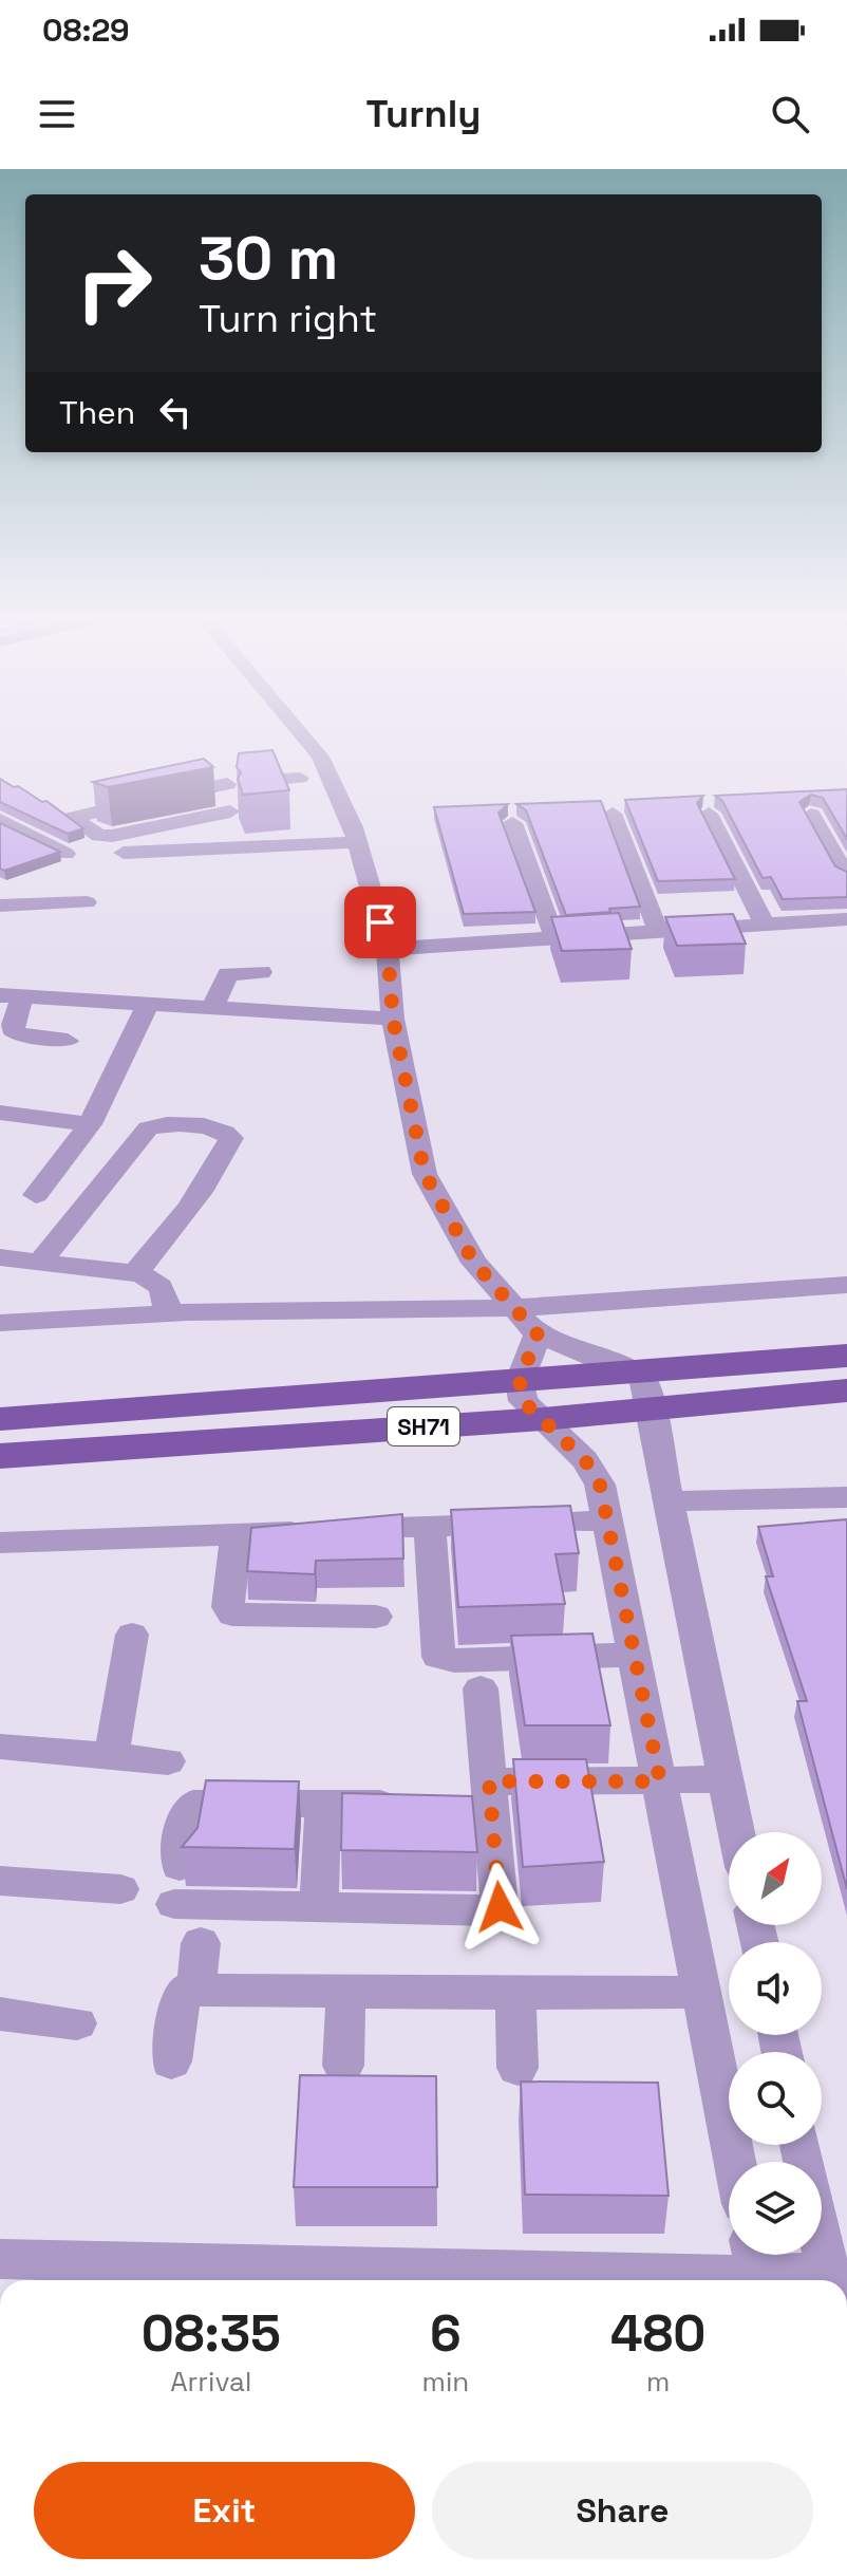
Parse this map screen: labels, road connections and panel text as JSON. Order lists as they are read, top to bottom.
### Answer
{
  "streets": {
    "main road": ["SH71"]
  },
  "north": "top right",
  "page": {
    "status": "08:29",
    "header": "Turnly",
    "turn": ["30 m", "Turn right"],
    "then": "Then",
    "eta": [
      "08:35",
      "Arrival",
      "6",
      "min",
      "480",
      "m"
    ],
    "buttons": ["Exit", "Share"]
  }
}
